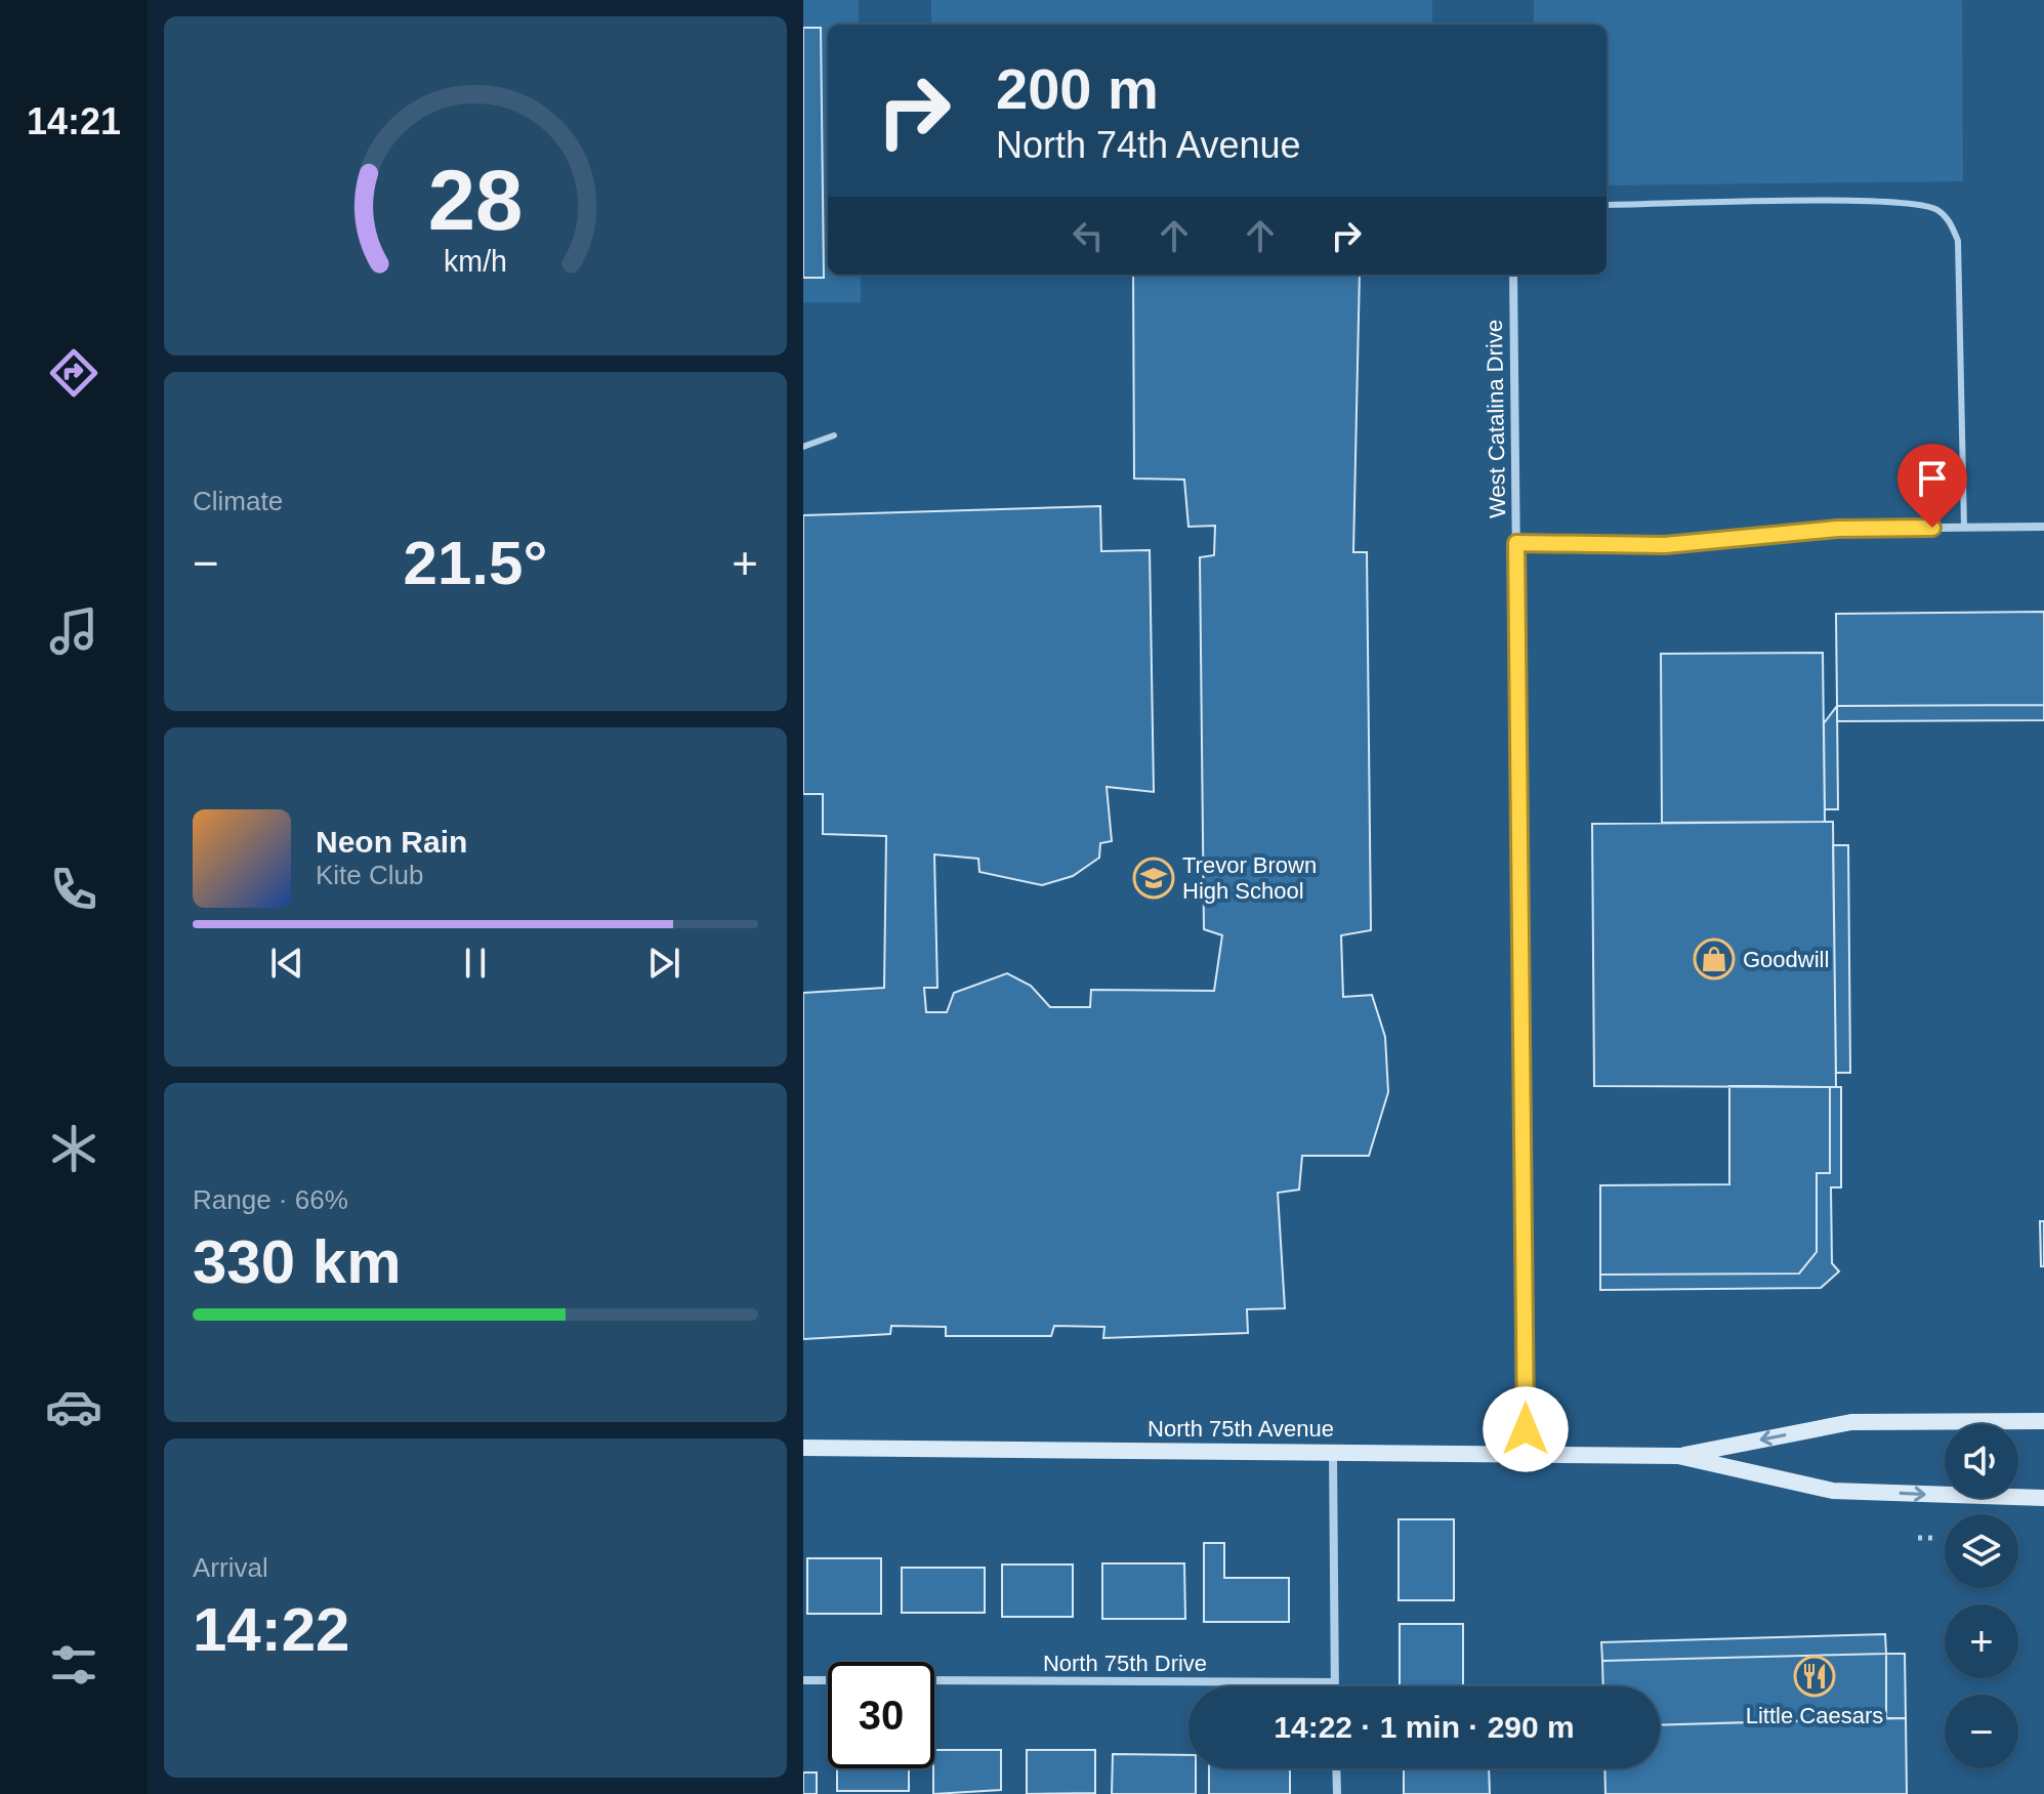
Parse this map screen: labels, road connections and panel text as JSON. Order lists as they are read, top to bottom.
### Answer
{
  "streets": {
    "main road": ["North 75th Avenue"],
    "street": ["West Catalina Drive", "North 75th Drive"]
  },
  "crossings": [
    ["West Catalina Drive", "North 75th Avenue"]
  ],
  "places": {
    "school or university": ["Trevor Brown High School"],
    "shop": ["Goodwill"],
    "restaurant": ["Little Caesars"]
  },
  "page": {
    "tabs": "14:21",
    "turn": ["200 m", "North 74th Avenue"],
    "tile": [
      "Climate",
      ["Range · 66%", "330 km"],
      ["Arrival", "14:22"]
    ],
    "heat": ["−", "21.5°", "+"],
    "song": ["Neon Rain", "Kite Club"],
    "map_buttons": ["+", "−"],
    "limit": "30",
    "trip": "14:22 · 1 min · 290 m",
    "gauge": ["28", "km/h"]
  }
}
